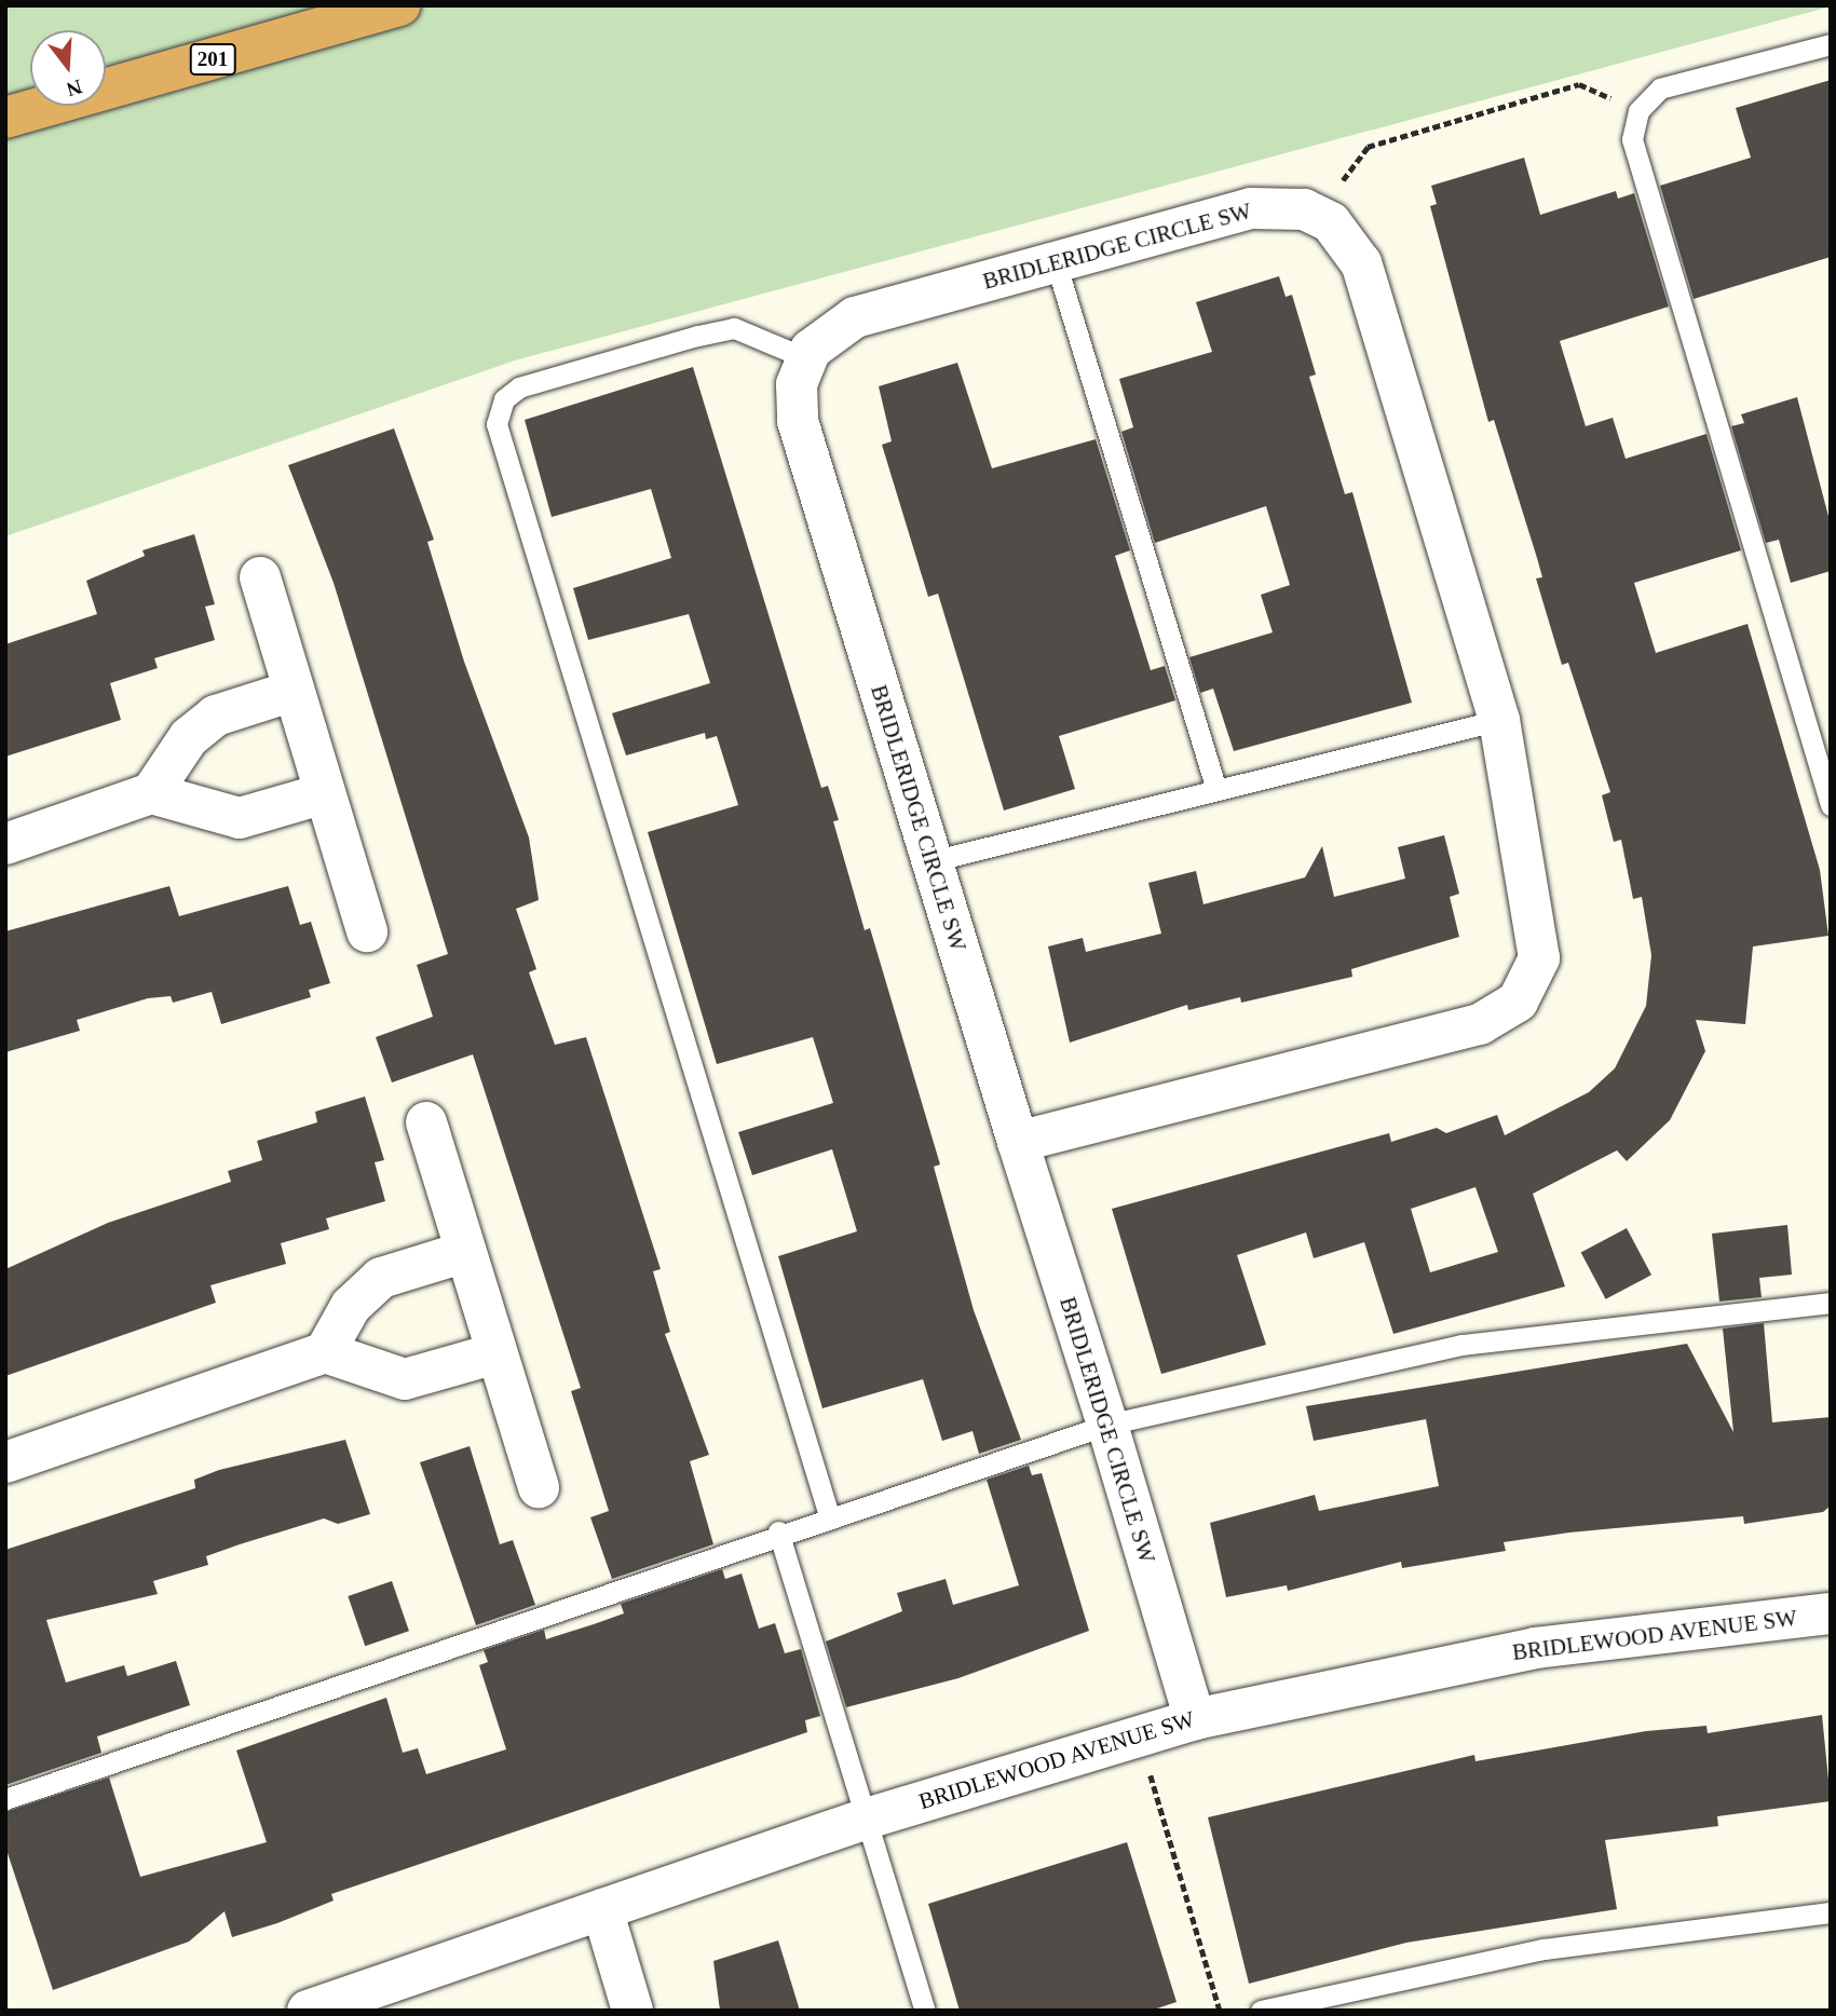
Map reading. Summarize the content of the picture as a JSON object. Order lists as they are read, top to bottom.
{
  "streets": {
    "highway": ["201"],
    "street": ["BRIDLERIDGE CIRCLE SW", "BRIDLEWOOD AVENUE SW"]
  },
  "crossings": [
    ["BRIDLERIDGE CIRCLE SW", "BRIDLEWOOD AVENUE SW"]
  ],
  "north": "bottom"
}
